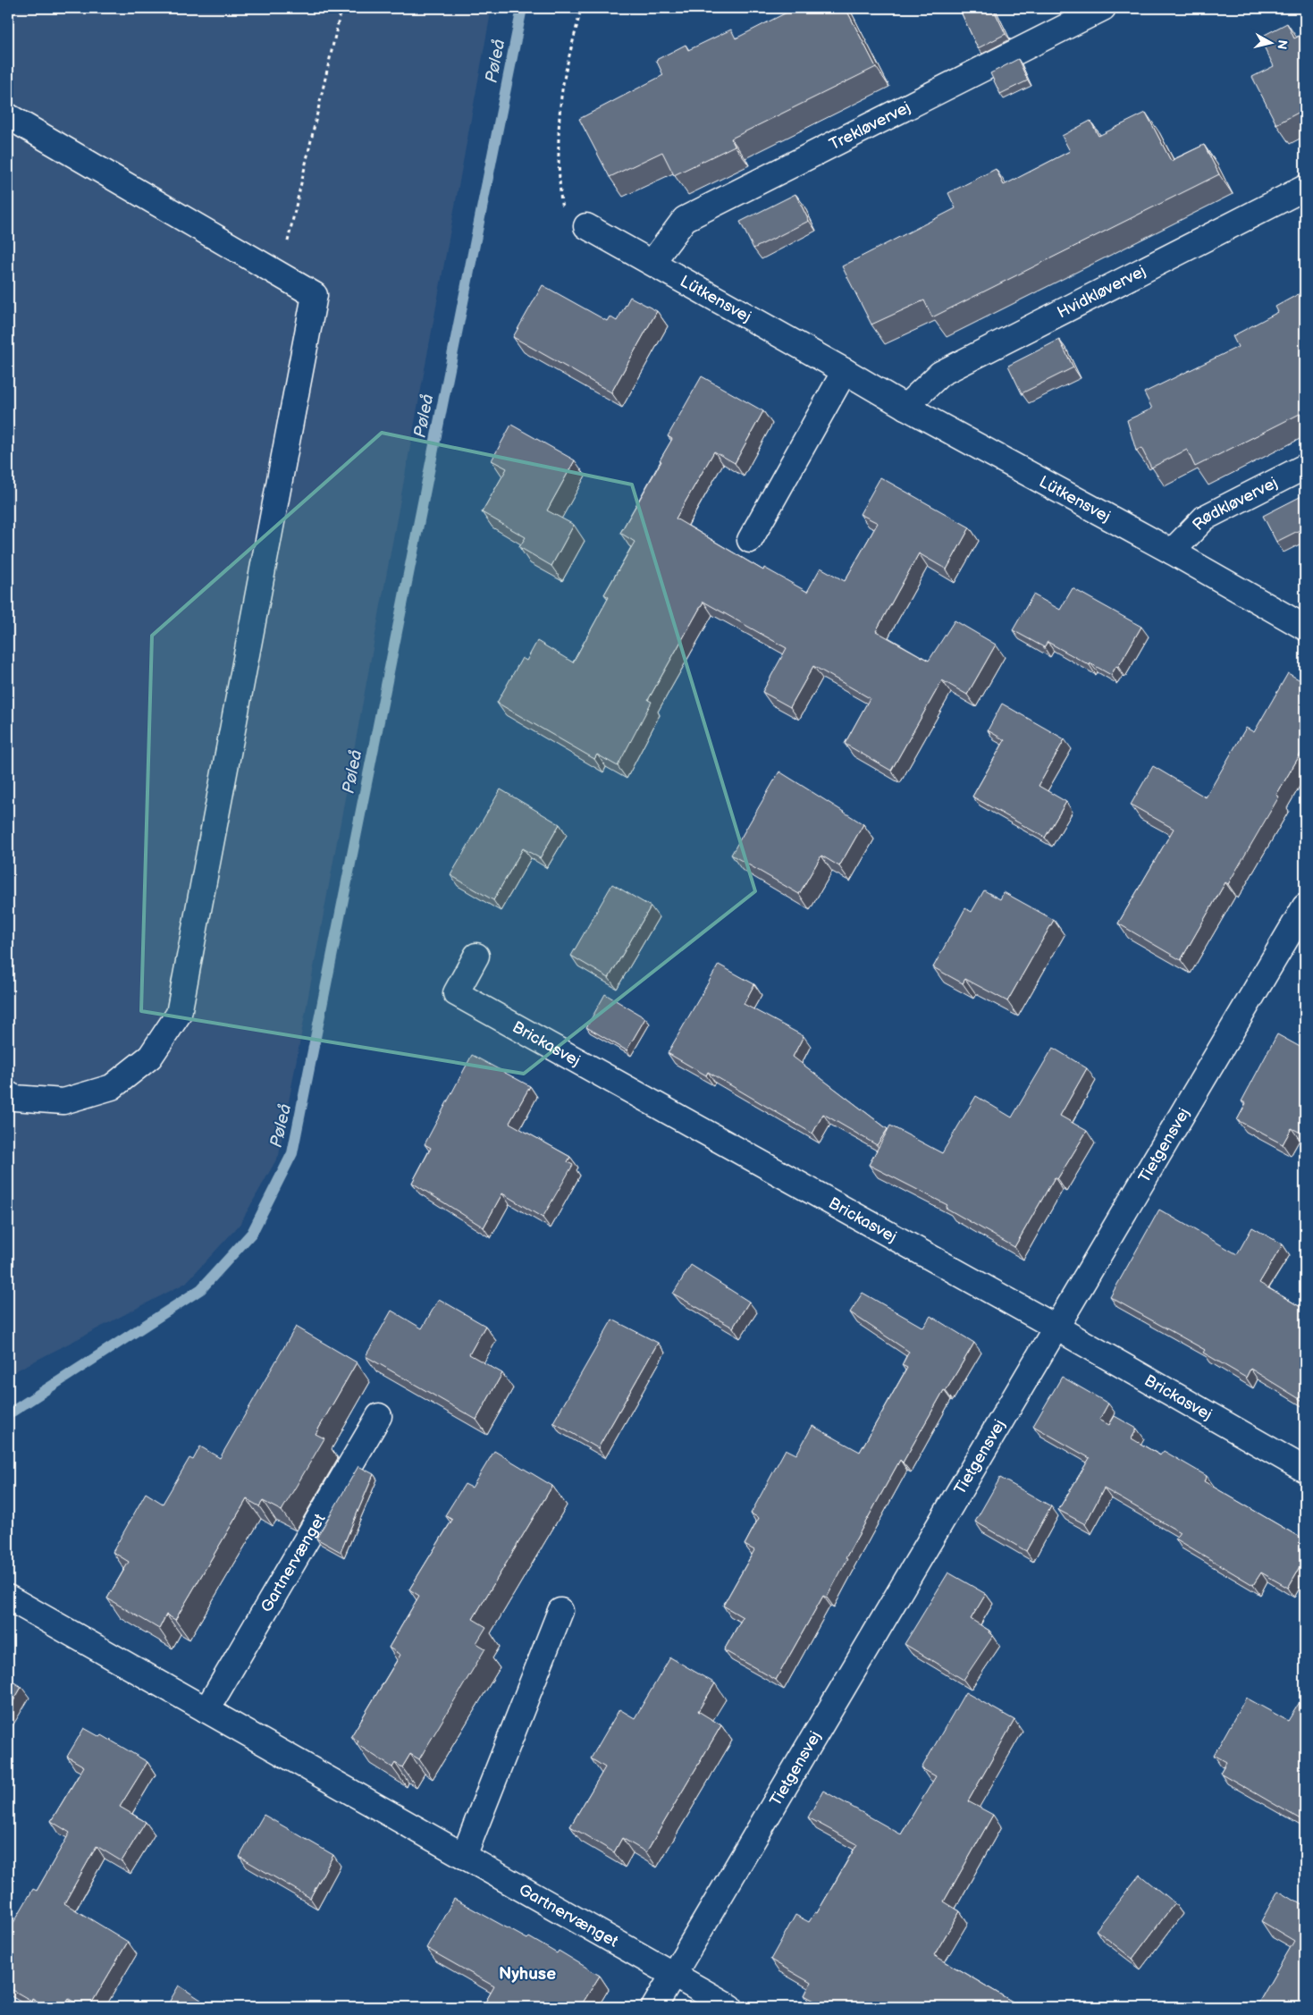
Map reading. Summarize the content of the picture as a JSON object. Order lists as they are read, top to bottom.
{
  "streets": {
    "street": [
      "Trekløvervej",
      "Hvidkløvervej",
      "Lütkensvej",
      "Rødkløvervej",
      "Brickasvej",
      "Tietgensvej",
      "Gartnervænget"
    ]
  },
  "crossings": [
    ["Trekløvervej", "Lütkensvej"],
    ["Hvidkløvervej", "Lütkensvej"],
    ["Lütkensvej", "Rødkløvervej"],
    ["Brickasvej", "Tietgensvej"],
    ["Tietgensvej", "Gartnervænget"]
  ],
  "districts": ["Nyhuse"],
  "water": ["Pøleå"],
  "north": "right"
}
